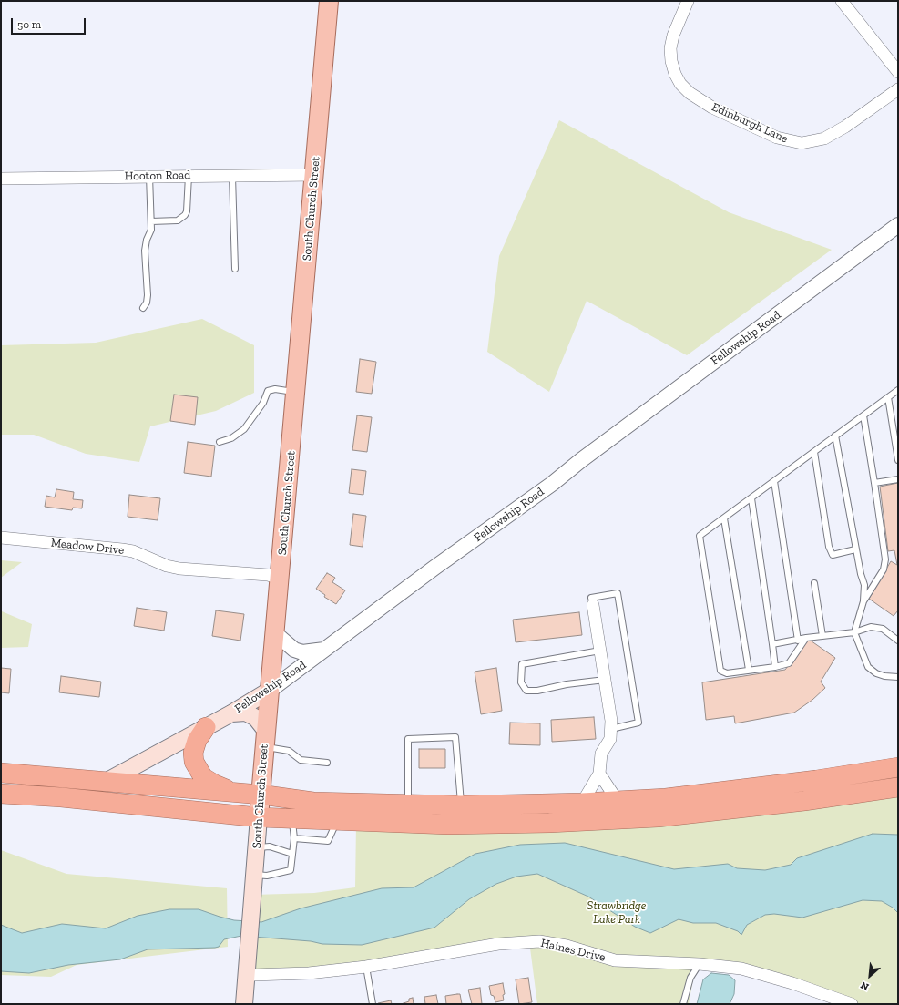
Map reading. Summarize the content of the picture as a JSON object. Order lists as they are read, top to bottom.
{
  "streets": {
    "main road": ["South Church Street", "Fellowship Road"],
    "street": [
      "Edinburgh Lane",
      "Hooton Road",
      "Meadow Drive",
      "Haines Drive"
    ]
  },
  "crossings": [
    ["Hooton Road", "South Church Street"],
    ["South Church Street", "Fellowship Road"],
    ["South Church Street", "Meadow Drive"],
    ["South Church Street", "Haines Drive"]
  ],
  "parks": ["Strawbridge Lake Park"],
  "scale_bar": "50 m",
  "north": "bottom left"
}
